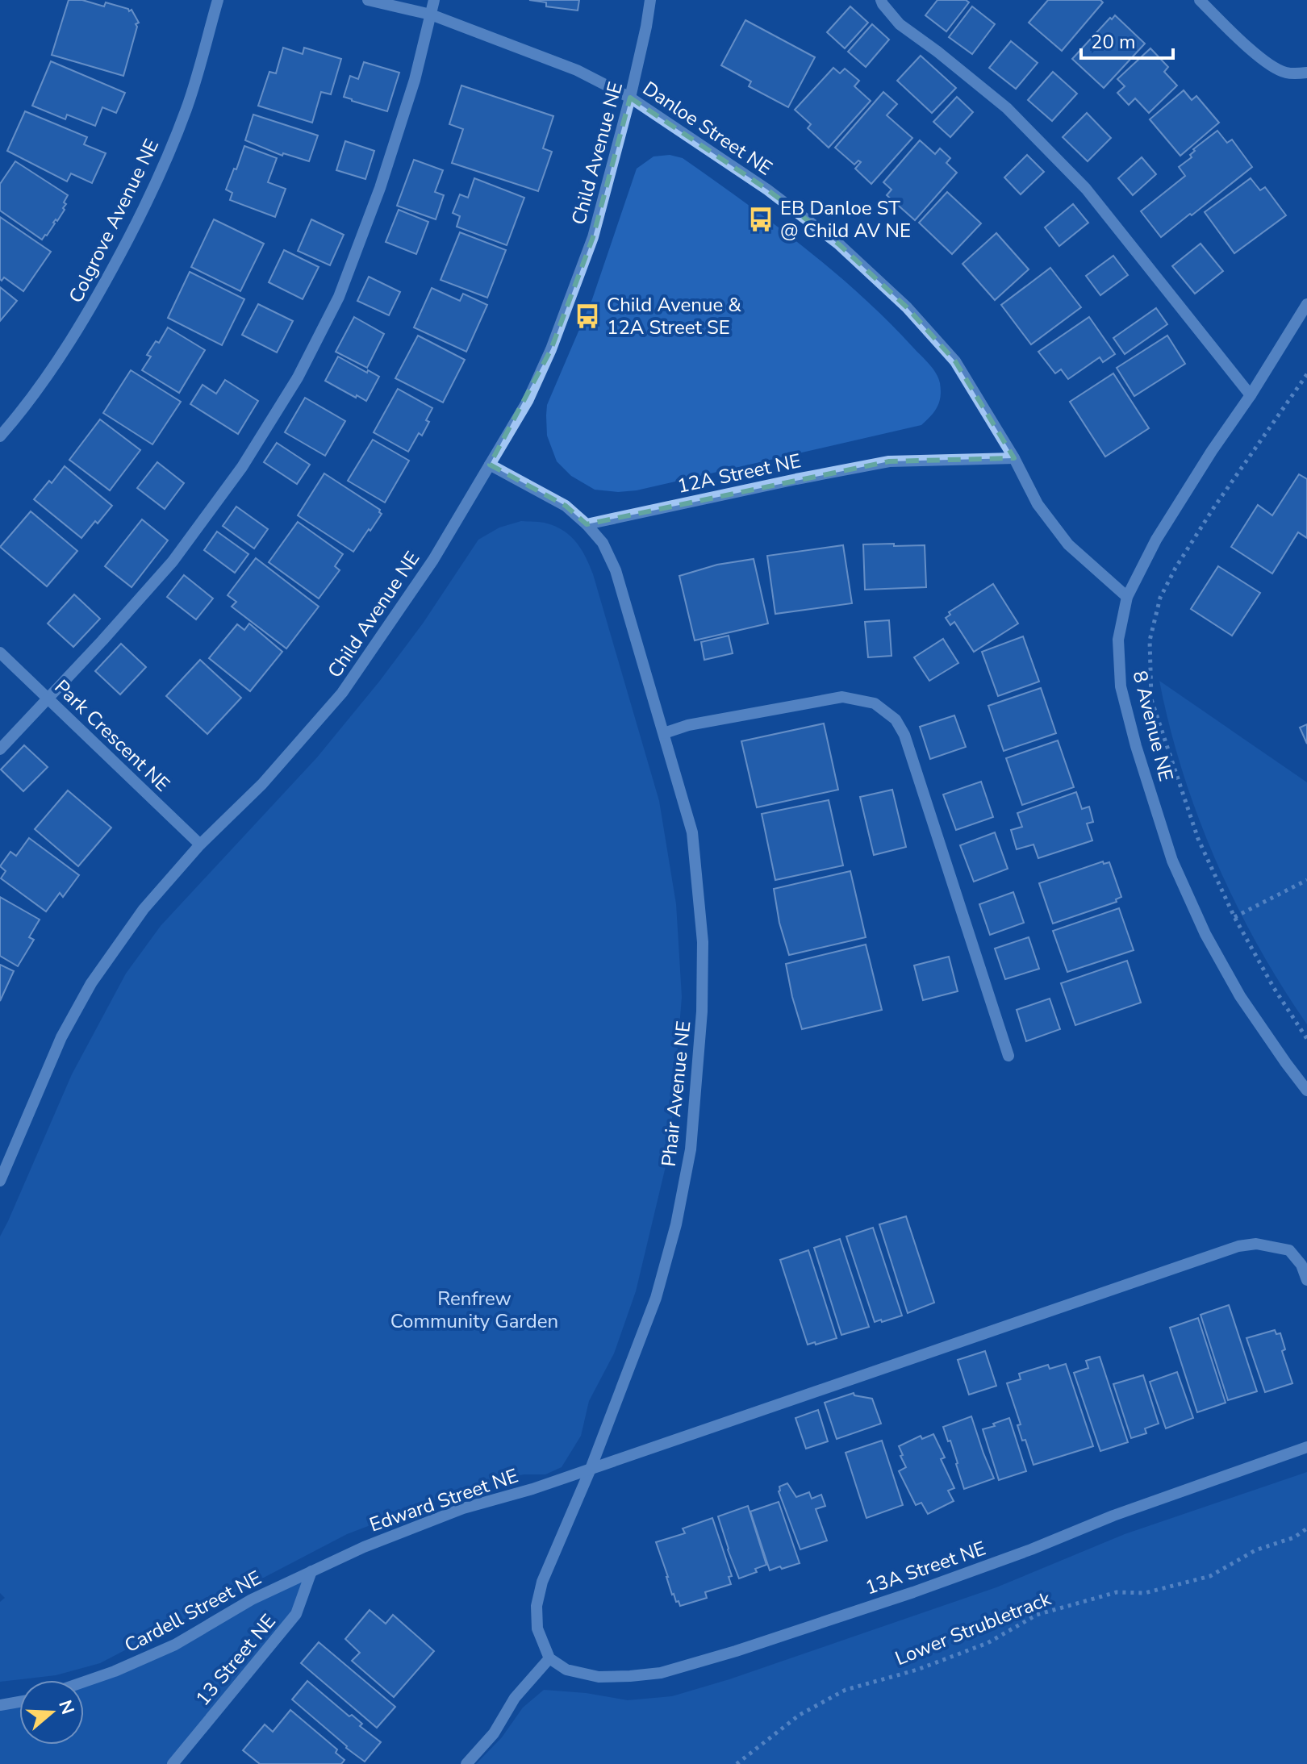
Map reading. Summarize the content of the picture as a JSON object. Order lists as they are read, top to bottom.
{
  "streets": {
    "street": [
      "Danloe Street NE",
      "Child Avenue NE",
      "Colgrove Avenue NE",
      "12A Street NE",
      "8 Avenue NE",
      "Park Crescent NE",
      "Phair Avenue NE",
      "Edward Street NE",
      "13A Street NE",
      "Cardell Street NE",
      "13 Street NE"
    ],
    "path": ["Lower Strubletrack"]
  },
  "crossings": [
    ["Danloe Street NE", "Child Avenue NE"],
    ["Danloe Street NE", "12A Street NE"],
    ["Danloe Street NE", "8 Avenue NE"],
    ["Child Avenue NE", "Park Crescent NE"],
    ["12A Street NE", "Phair Avenue NE"],
    ["Phair Avenue NE", "Edward Street NE"],
    ["Phair Avenue NE", "13A Street NE"],
    ["Edward Street NE", "Cardell Street NE"],
    ["Edward Street NE", "13 Street NE"],
    ["Cardell Street NE", "13 Street NE"]
  ],
  "parks": ["Renfrew Community Garden"],
  "places": {
    "bus stop": ["EB Danloe ST @ Child AV NE", "Child Avenue & 12A Street SE"]
  },
  "scale_bar": "20 m",
  "north": "right"
}
